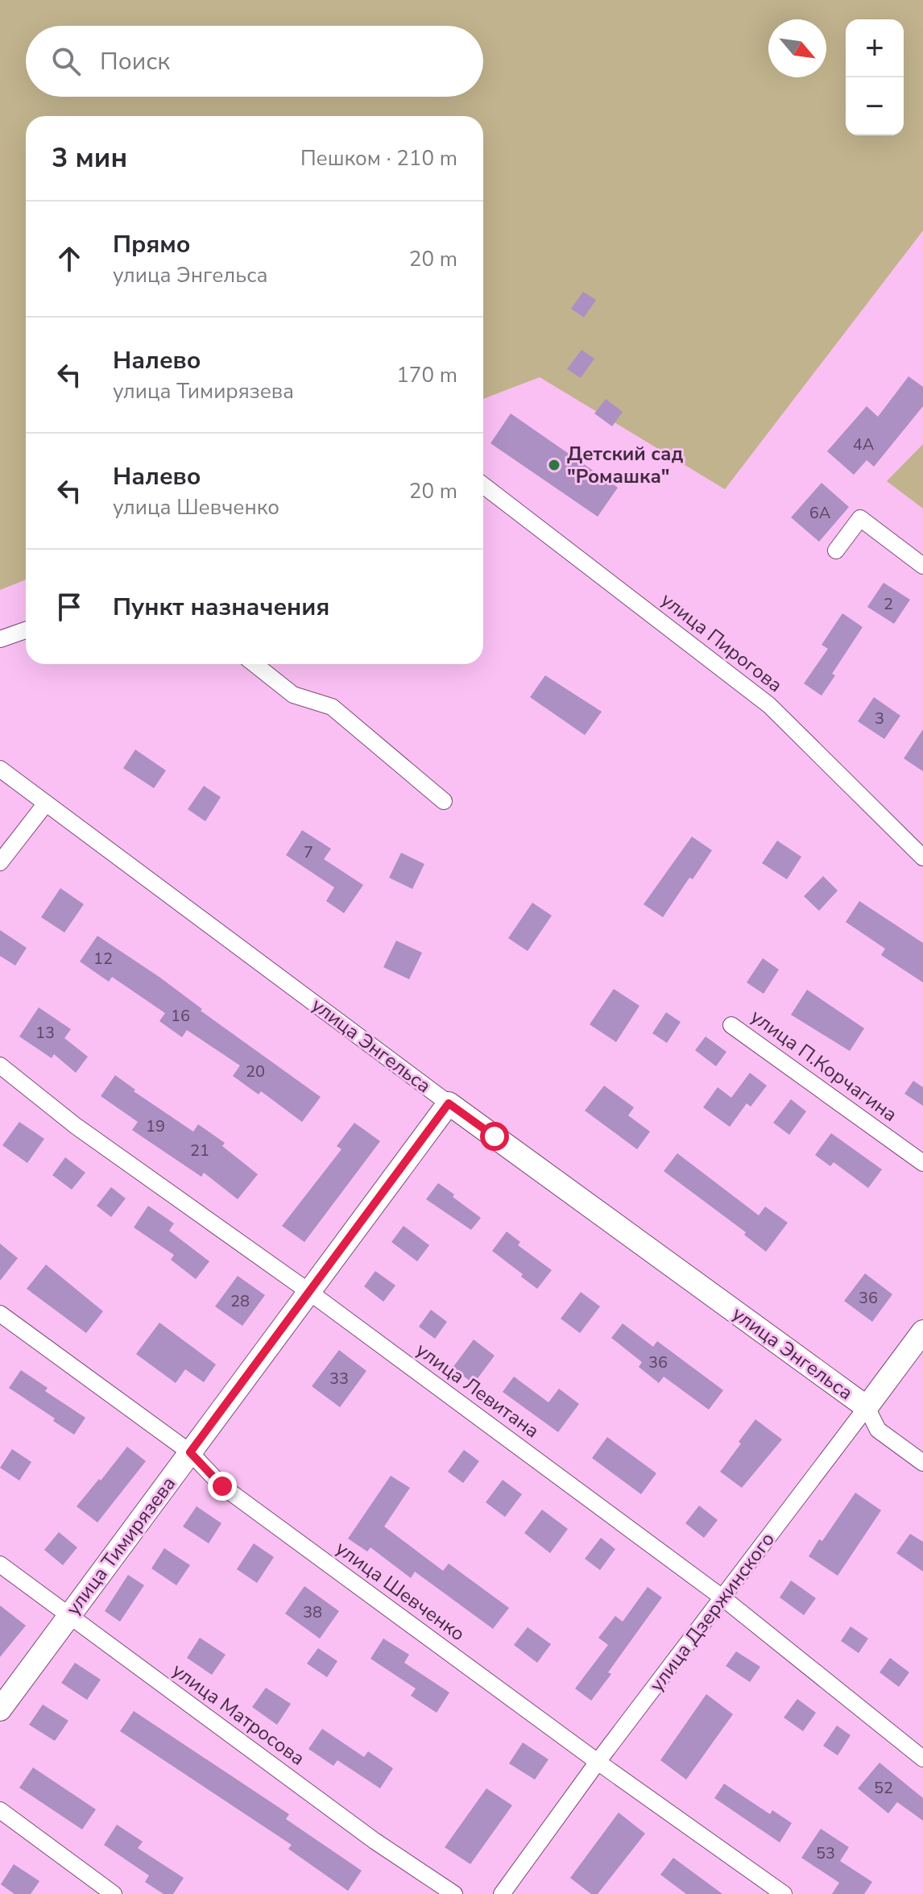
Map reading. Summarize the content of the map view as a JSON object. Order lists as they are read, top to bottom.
{
  "streets": {
    "street": [
      "улица Пирогова",
      "улица Энгельса",
      "улица П.Корчагина",
      "улица Левитана",
      "улица Тимирязева",
      "улица Шевченко",
      "улица Дзержинского",
      "улица Матросова"
    ]
  },
  "crossings": [
    ["улица Энгельса", "улица Тимирязева"],
    ["улица Энгельса", "улица Дзержинского"],
    ["улица Левитана", "улица Тимирязева"],
    ["улица Левитана", "улица Дзержинского"],
    ["улица Тимирязева", "улица Шевченко"],
    ["улица Тимирязева", "улица Матросова"],
    ["улица Шевченко", "улица Дзержинского"]
  ],
  "places": ["Детский сад \"Ромашка\""],
  "house_numbers": [
    "4А",
    "6А",
    "2",
    "3",
    "7",
    "12",
    "16",
    "13",
    "20",
    "19",
    "21",
    "36",
    "28",
    "36",
    "33",
    "38",
    "52",
    "53"
  ],
  "north": "bottom right",
  "page": {
    "map_buttons": ["+", "−"],
    "search": "Поиск",
    "heading": ["3 мин", "Пешком · 210 m"],
    "list": [
      ["Прямо", "улица Энгельса", "20 m"],
      ["Налево", "улица Тимирязева", "170 m"],
      ["Налево", "улица Шевченко", "20 m"],
      "Пункт назначения"
    ]
  }
}
